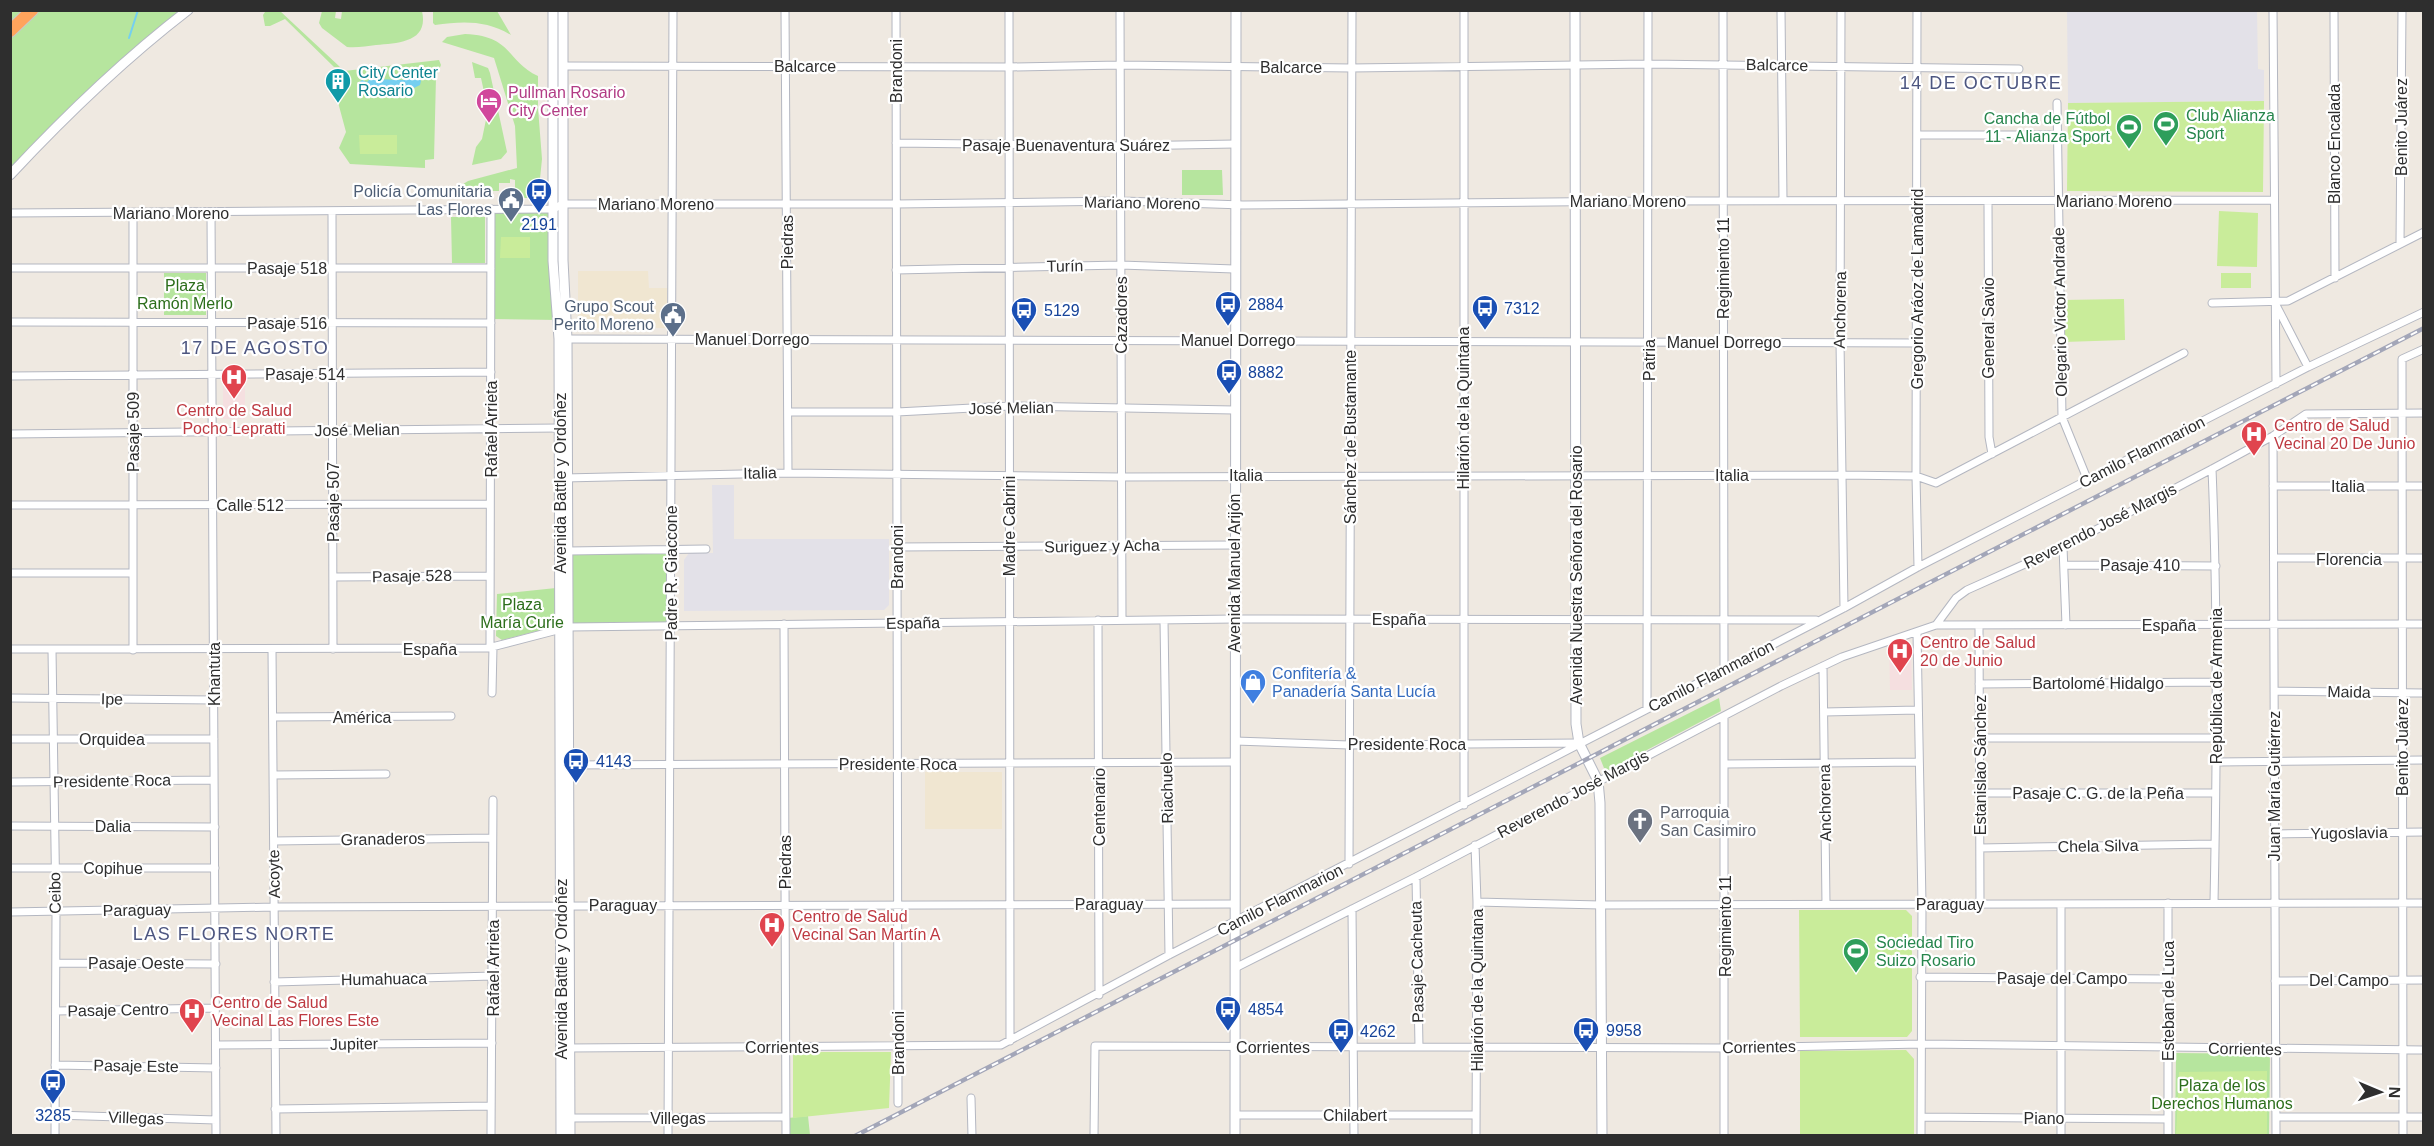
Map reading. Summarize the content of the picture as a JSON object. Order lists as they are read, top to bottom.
{
  "streets": {
    "street": [
      "Balcarce",
      "Brandoni",
      "Benito Juárez",
      "Blanco Encalada",
      "Pasaje Buenaventura Suárez",
      "Mariano Moreno",
      "Piedras",
      "Turín",
      "Pasaje 518",
      "Regimiento 11",
      "Gregorio Aráoz de Lamadrid",
      "Anchorena",
      "Olegario Victor Andrade",
      "Cazadores",
      "Pasaje 516",
      "General Savio",
      "Manuel Dorrego",
      "Patria",
      "Pasaje 514",
      "José Melian",
      "Hilarión de la Quintana",
      "Rafael Arrieta",
      "Pasaje 509",
      "Sánchez de Bustamante",
      "Camilo Flammarion",
      "Italia",
      "Avenida Battle y Ordoñez",
      "Pasaje 507",
      "Calle 512",
      "Madre Cabrini",
      "Reverendo José Margis",
      "Suriguez y Acha",
      "Florencia",
      "Pasaje 410",
      "Padre R. Giaccone",
      "Avenida Manuel Arijón",
      "Avenida Nuestra Señora del Rosario",
      "Pasaje 528",
      "España",
      "Khantuta",
      "Bartolomé Hidalgo",
      "República de Armenia",
      "Maida",
      "Ipe",
      "América",
      "Orquidea",
      "Presidente Roca",
      "Estanislao Sánchez",
      "Juan María Gutiérrez",
      "Riachuelo",
      "Pasaje C. G. de la Peña",
      "Centenario",
      "Dalia",
      "Yugoslavia",
      "Granaderos",
      "Chela Silva",
      "Copihue",
      "Acoyte",
      "Ceibo",
      "Paraguay",
      "Pasaje Cacheuta",
      "Pasaje Oeste",
      "Pasaje del Campo",
      "Humahuaca",
      "Del Campo",
      "Esteban de Luca",
      "Pasaje Centro",
      "Jupiter",
      "Corrientes",
      "Pasaje Este",
      "Chilabert",
      "Villegas",
      "Piano"
    ]
  },
  "crossings": [
    ["Balcarce", "Brandoni"],
    ["Balcarce", "Piedras"],
    ["Balcarce", "Regimiento 11"],
    ["Balcarce", "Gregorio Aráoz de Lamadrid"],
    ["Balcarce", "Anchorena"],
    ["Balcarce", "Cazadores"],
    ["Balcarce", "Patria"],
    ["Balcarce", "Hilarión de la Quintana"],
    ["Balcarce", "Sánchez de Bustamante"],
    ["Balcarce", "Avenida Battle y Ordoñez"],
    ["Balcarce", "Madre Cabrini"],
    ["Balcarce", "Padre R. Giaccone"],
    ["Balcarce", "Avenida Manuel Arijón"],
    ["Balcarce", "Avenida Nuestra Señora del Rosario"],
    ["Brandoni", "Pasaje Buenaventura Suárez"],
    ["Brandoni", "Mariano Moreno"],
    ["Brandoni", "Turín"],
    ["Brandoni", "Manuel Dorrego"],
    ["Brandoni", "José Melian"],
    ["Brandoni", "Italia"],
    ["Brandoni", "Suriguez y Acha"],
    ["Brandoni", "España"],
    ["Brandoni", "Presidente Roca"],
    ["Brandoni", "Paraguay"],
    ["Brandoni", "Corrientes"],
    ["Benito Juárez", "Italia"],
    ["Benito Juárez", "Florencia"],
    ["Benito Juárez", "España"],
    ["Benito Juárez", "Maida"],
    ["Benito Juárez", "Yugoslavia"],
    ["Benito Juárez", "Paraguay"],
    ["Benito Juárez", "Del Campo"],
    ["Benito Juárez", "Corrientes"],
    ["Pasaje Buenaventura Suárez", "Cazadores"],
    ["Pasaje Buenaventura Suárez", "Madre Cabrini"],
    ["Pasaje Buenaventura Suárez", "Avenida Manuel Arijón"],
    ["Mariano Moreno", "Piedras"],
    ["Mariano Moreno", "Regimiento 11"],
    ["Mariano Moreno", "Gregorio Aráoz de Lamadrid"],
    ["Mariano Moreno", "Anchorena"],
    ["Mariano Moreno", "Olegario Victor Andrade"],
    ["Mariano Moreno", "Cazadores"],
    ["Mariano Moreno", "General Savio"],
    ["Mariano Moreno", "Patria"],
    ["Mariano Moreno", "Hilarión de la Quintana"],
    ["Mariano Moreno", "Rafael Arrieta"],
    ["Mariano Moreno", "Pasaje 509"],
    ["Mariano Moreno", "Sánchez de Bustamante"],
    ["Mariano Moreno", "Avenida Battle y Ordoñez"],
    ["Mariano Moreno", "Pasaje 507"],
    ["Mariano Moreno", "Madre Cabrini"],
    ["Mariano Moreno", "Padre R. Giaccone"],
    ["Mariano Moreno", "Avenida Manuel Arijón"],
    ["Mariano Moreno", "Avenida Nuestra Señora del Rosario"],
    ["Mariano Moreno", "Khantuta"],
    ["Piedras", "Manuel Dorrego"],
    ["Piedras", "José Melian"],
    ["Piedras", "Italia"],
    ["Piedras", "España"],
    ["Piedras", "Presidente Roca"],
    ["Piedras", "Paraguay"],
    ["Piedras", "Corrientes"],
    ["Piedras", "Villegas"],
    ["Turín", "Cazadores"],
    ["Turín", "Madre Cabrini"],
    ["Turín", "Avenida Manuel Arijón"],
    ["Pasaje 518", "Rafael Arrieta"],
    ["Pasaje 518", "Pasaje 509"],
    ["Pasaje 518", "Pasaje 507"],
    ["Pasaje 518", "Khantuta"],
    ["Regimiento 11", "Manuel Dorrego"],
    ["Regimiento 11", "Camilo Flammarion"],
    ["Regimiento 11", "Italia"],
    ["Regimiento 11", "Reverendo José Margis"],
    ["Regimiento 11", "España"],
    ["Regimiento 11", "Paraguay"],
    ["Regimiento 11", "Corrientes"],
    ["Gregorio Aráoz de Lamadrid", "Manuel Dorrego"],
    ["Gregorio Aráoz de Lamadrid", "Camilo Flammarion"],
    ["Gregorio Aráoz de Lamadrid", "Italia"],
    ["Anchorena", "Manuel Dorrego"],
    ["Anchorena", "Camilo Flammarion"],
    ["Anchorena", "Italia"],
    ["Anchorena", "Reverendo José Margis"],
    ["Anchorena", "Paraguay"],
    ["Olegario Victor Andrade", "Camilo Flammarion"],
    ["Cazadores", "Manuel Dorrego"],
    ["Cazadores", "José Melian"],
    ["Cazadores", "Italia"],
    ["Cazadores", "Suriguez y Acha"],
    ["Cazadores", "España"],
    ["Pasaje 516", "Rafael Arrieta"],
    ["Pasaje 516", "Pasaje 509"],
    ["Pasaje 516", "Pasaje 507"],
    ["Pasaje 516", "Khantuta"],
    ["General Savio", "Italia"],
    ["Manuel Dorrego", "Patria"],
    ["Manuel Dorrego", "Hilarión de la Quintana"],
    ["Manuel Dorrego", "Sánchez de Bustamante"],
    ["Manuel Dorrego", "Avenida Battle y Ordoñez"],
    ["Manuel Dorrego", "Madre Cabrini"],
    ["Manuel Dorrego", "Padre R. Giaccone"],
    ["Manuel Dorrego", "Avenida Manuel Arijón"],
    ["Manuel Dorrego", "Avenida Nuestra Señora del Rosario"],
    ["Patria", "Camilo Flammarion"],
    ["Patria", "Italia"],
    ["Patria", "España"],
    ["Pasaje 514", "Rafael Arrieta"],
    ["Pasaje 514", "Pasaje 509"],
    ["Pasaje 514", "Pasaje 507"],
    ["Pasaje 514", "Khantuta"],
    ["José Melian", "Rafael Arrieta"],
    ["José Melian", "Pasaje 509"],
    ["José Melian", "Avenida Battle y Ordoñez"],
    ["José Melian", "Pasaje 507"],
    ["José Melian", "Madre Cabrini"],
    ["José Melian", "Avenida Manuel Arijón"],
    ["José Melian", "Khantuta"],
    ["Hilarión de la Quintana", "Camilo Flammarion"],
    ["Hilarión de la Quintana", "Italia"],
    ["Hilarión de la Quintana", "Reverendo José Margis"],
    ["Hilarión de la Quintana", "España"],
    ["Hilarión de la Quintana", "Presidente Roca"],
    ["Hilarión de la Quintana", "Paraguay"],
    ["Hilarión de la Quintana", "Corrientes"],
    ["Hilarión de la Quintana", "Chilabert"],
    ["Rafael Arrieta", "Calle 512"],
    ["Rafael Arrieta", "Pasaje 528"],
    ["Rafael Arrieta", "España"],
    ["Rafael Arrieta", "Granaderos"],
    ["Rafael Arrieta", "Paraguay"],
    ["Rafael Arrieta", "Humahuaca"],
    ["Rafael Arrieta", "Jupiter"],
    ["Pasaje 509", "Calle 512"],
    ["Pasaje 509", "España"],
    ["Sánchez de Bustamante", "Camilo Flammarion"],
    ["Sánchez de Bustamante", "Italia"],
    ["Sánchez de Bustamante", "España"],
    ["Sánchez de Bustamante", "Presidente Roca"],
    ["Camilo Flammarion", "Madre Cabrini"],
    ["Camilo Flammarion", "Avenida Manuel Arijón"],
    ["Camilo Flammarion", "Avenida Nuestra Señora del Rosario"],
    ["Camilo Flammarion", "España"],
    ["Camilo Flammarion", "Presidente Roca"],
    ["Camilo Flammarion", "Riachuelo"],
    ["Camilo Flammarion", "Centenario"],
    ["Camilo Flammarion", "Corrientes"],
    ["Italia", "Avenida Battle y Ordoñez"],
    ["Italia", "Madre Cabrini"],
    ["Italia", "Padre R. Giaccone"],
    ["Italia", "Avenida Manuel Arijón"],
    ["Italia", "Avenida Nuestra Señora del Rosario"],
    ["Italia", "Juan María Gutiérrez"],
    ["Avenida Battle y Ordoñez", "España"],
    ["Avenida Battle y Ordoñez", "Presidente Roca"],
    ["Avenida Battle y Ordoñez", "Paraguay"],
    ["Avenida Battle y Ordoñez", "Corrientes"],
    ["Avenida Battle y Ordoñez", "Villegas"],
    ["Pasaje 507", "Calle 512"],
    ["Pasaje 507", "Pasaje 528"],
    ["Pasaje 507", "España"],
    ["Calle 512", "Khantuta"],
    ["Madre Cabrini", "Suriguez y Acha"],
    ["Madre Cabrini", "España"],
    ["Madre Cabrini", "Presidente Roca"],
    ["Madre Cabrini", "Paraguay"],
    ["Reverendo José Margis", "Avenida Manuel Arijón"],
    ["Reverendo José Margis", "Avenida Nuestra Señora del Rosario"],
    ["Reverendo José Margis", "España"],
    ["Reverendo José Margis", "República de Armenia"],
    ["Reverendo José Margis", "Juan María Gutiérrez"],
    ["Reverendo José Margis", "Pasaje Cacheuta"],
    ["Suriguez y Acha", "Avenida Manuel Arijón"],
    ["Florencia", "Juan María Gutiérrez"],
    ["Pasaje 410", "República de Armenia"],
    ["Padre R. Giaccone", "España"],
    ["Padre R. Giaccone", "Presidente Roca"],
    ["Padre R. Giaccone", "Paraguay"],
    ["Padre R. Giaccone", "Corrientes"],
    ["Padre R. Giaccone", "Villegas"],
    ["Avenida Manuel Arijón", "España"],
    ["Avenida Manuel Arijón", "Presidente Roca"],
    ["Avenida Manuel Arijón", "Paraguay"],
    ["Avenida Manuel Arijón", "Corrientes"],
    ["Avenida Manuel Arijón", "Chilabert"],
    ["Avenida Nuestra Señora del Rosario", "España"],
    ["Avenida Nuestra Señora del Rosario", "Presidente Roca"],
    ["Avenida Nuestra Señora del Rosario", "Paraguay"],
    ["Avenida Nuestra Señora del Rosario", "Corrientes"],
    ["España", "Khantuta"],
    ["España", "República de Armenia"],
    ["España", "Estanislao Sánchez"],
    ["España", "Juan María Gutiérrez"],
    ["España", "Riachuelo"],
    ["España", "Centenario"],
    ["España", "Acoyte"],
    ["España", "Ceibo"],
    ["Khantuta", "Ipe"],
    ["Khantuta", "Orquidea"],
    ["Khantuta", "Presidente Roca"],
    ["Khantuta", "Dalia"],
    ["Khantuta", "Copihue"],
    ["Khantuta", "Paraguay"],
    ["Khantuta", "Pasaje Oeste"],
    ["Khantuta", "Pasaje Centro"],
    ["Khantuta", "Jupiter"],
    ["Khantuta", "Pasaje Este"],
    ["Khantuta", "Villegas"],
    ["Bartolomé Hidalgo", "República de Armenia"],
    ["Bartolomé Hidalgo", "Estanislao Sánchez"],
    ["República de Armenia", "Pasaje C. G. de la Peña"],
    ["República de Armenia", "Chela Silva"],
    ["República de Armenia", "Paraguay"],
    ["Maida", "Juan María Gutiérrez"],
    ["Ipe", "Ceibo"],
    ["América", "Acoyte"],
    ["Orquidea", "Ceibo"],
    ["Presidente Roca", "Riachuelo"],
    ["Presidente Roca", "Centenario"],
    ["Presidente Roca", "Ceibo"],
    ["Estanislao Sánchez", "Pasaje C. G. de la Peña"],
    ["Estanislao Sánchez", "Chela Silva"],
    ["Estanislao Sánchez", "Paraguay"],
    ["Juan María Gutiérrez", "Yugoslavia"],
    ["Juan María Gutiérrez", "Paraguay"],
    ["Juan María Gutiérrez", "Del Campo"],
    ["Juan María Gutiérrez", "Corrientes"],
    ["Riachuelo", "Paraguay"],
    ["Centenario", "Paraguay"],
    ["Dalia", "Ceibo"],
    ["Granaderos", "Acoyte"],
    ["Copihue", "Ceibo"],
    ["Acoyte", "Paraguay"],
    ["Acoyte", "Humahuaca"],
    ["Acoyte", "Jupiter"],
    ["Ceibo", "Paraguay"],
    ["Ceibo", "Pasaje Oeste"],
    ["Ceibo", "Pasaje Centro"],
    ["Ceibo", "Pasaje Este"],
    ["Ceibo", "Villegas"],
    ["Paraguay", "Esteban de Luca"],
    ["Pasaje Cacheuta", "Corrientes"],
    ["Pasaje del Campo", "Esteban de Luca"],
    ["Esteban de Luca", "Corrientes"],
    ["Esteban de Luca", "Piano"]
  ],
  "districts": ["14 DE OCTUBRE", "17 DE AGOSTO", "LAS FLORES NORTE"],
  "parks": ["Plaza Ramón Merlo", "Plaza María Curie", "Plaza de los Derechos Humanos"],
  "places": {
    "building": ["City Center Rosario"],
    "hotel": ["Pullman Rosario City Center"],
    "sports": ["Club Alianza Sport", "Cancha de Fútbol 11 - Alianza Sport", "Sociedad Tiro Suizo Rosario"],
    "bus stop": [
      "2191",
      "2884",
      "7312",
      "5129",
      "8882",
      "4143",
      "4854",
      "9958",
      "4262",
      "3285"
    ],
    "public building": ["Policía Comunitaria Las Flores", "Grupo Scout Perito Moreno"],
    "hospital": [
      "Centro de Salud Pocho Lepratti",
      "Centro de Salud Vecinal 20 De Junio",
      "Centro de Salud 20 de Junio",
      "Centro de Salud Vecinal San Martín A",
      "Centro de Salud Vecinal Las Flores Este"
    ],
    "shop": ["Confitería & Panadería Santa Lucía"],
    "church": ["Parroquia San Casimiro"]
  },
  "north": "right"
}
